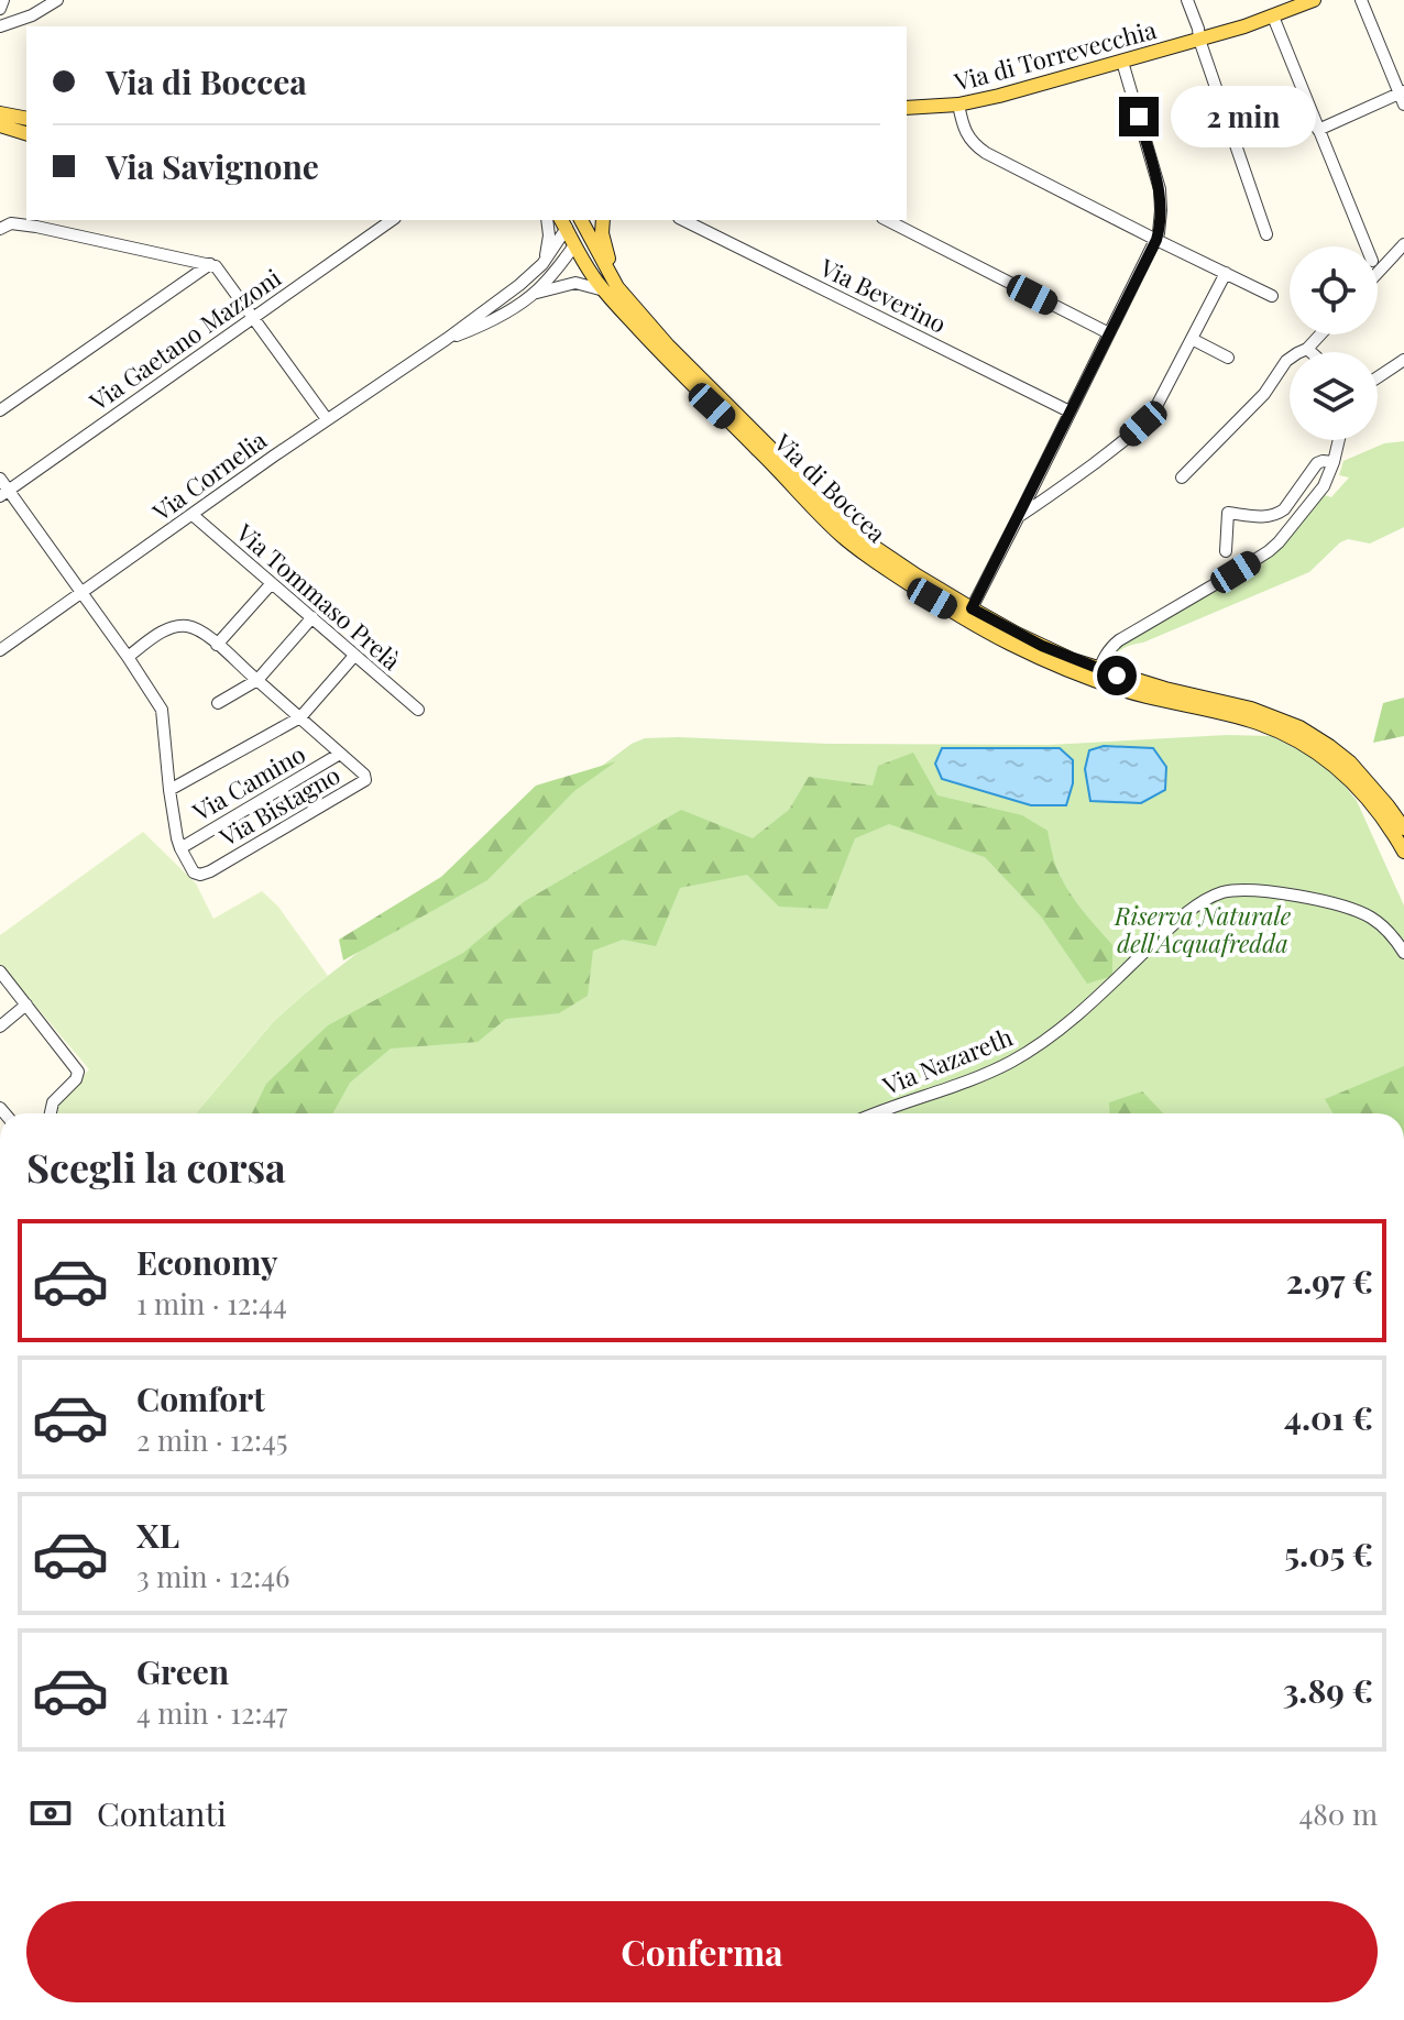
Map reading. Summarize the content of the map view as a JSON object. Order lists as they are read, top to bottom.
{
  "streets": {
    "main road": ["Via di Torrevecchia", "Via di Boccea"],
    "street": [
      "Via Beverino",
      "Via Gaetano Mazzoni",
      "Via Cornelia",
      "Via Tommaso Prelà",
      "Via Camino",
      "Via Bistagno",
      "Via Nazareth"
    ]
  },
  "crossings": [
    ["Via Cornelia", "Via di Boccea"],
    ["Via Cornelia", "Via Tommaso Prelà"],
    ["Via Camino", "Via Bistagno"]
  ],
  "parks": ["Riserva Naturale dell'Acquafredda"],
  "page": {
    "banner": ["Via di Boccea", "Via Savignone"],
    "bubble": "2 min",
    "heading": "Scegli la corsa",
    "list": [
      {
        "name": "Economy",
        "note": "1 min · 12:44",
        "value": "2.97 €"
      },
      {
        "name": "Comfort",
        "note": "2 min · 12:45",
        "value": "4.01 €"
      },
      {
        "name": "XL",
        "note": "3 min · 12:46",
        "value": "5.05 €"
      },
      {
        "name": "Green",
        "note": "4 min · 12:47",
        "value": "3.89 €"
      }
    ],
    "pay": ["Contanti", "480 m"],
    "buttons": "Conferma"
  }
}
